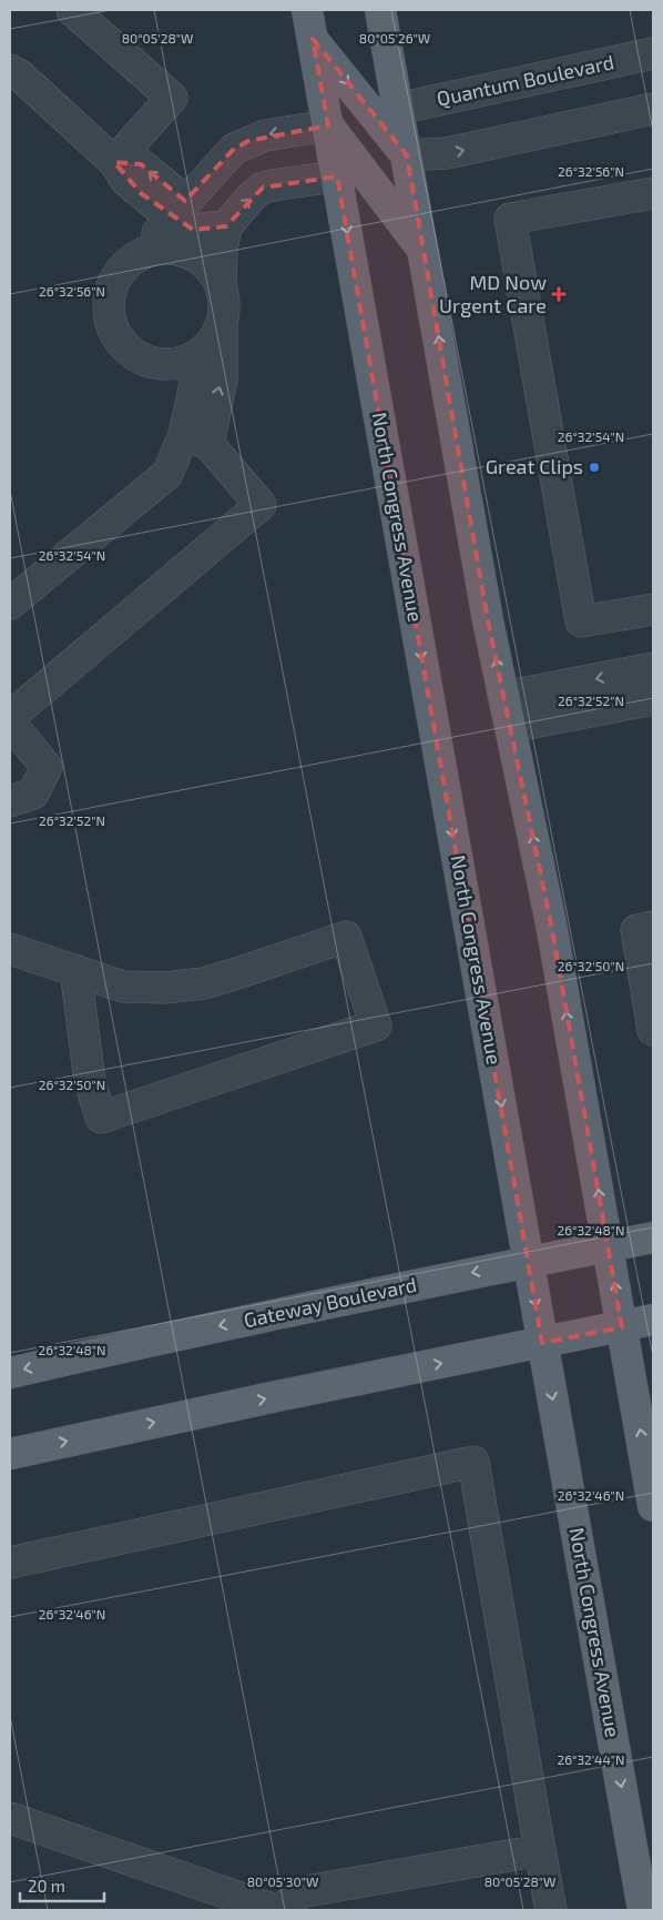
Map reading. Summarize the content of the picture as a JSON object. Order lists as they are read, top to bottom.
{
  "streets": {
    "main road": ["North Congress Avenue", "Gateway Boulevard"],
    "street": ["Quantum Boulevard"]
  },
  "crossings": [
    ["North Congress Avenue", "Gateway Boulevard"]
  ],
  "places": {
    "health": ["MD Now Urgent Care"],
    "other": ["Great Clips"]
  },
  "scale_bar": "20 m",
  "coordinates": [
    "80°05'28\"W",
    "80°05'26\"W",
    "26°32'56\"N",
    "26°32'54\"N",
    "26°32'52\"N",
    "26°32'50\"N",
    "26°32'48\"N",
    "26°32'46\"N",
    "26°32'44\"N",
    "80°05'30\"W"
  ]
}
